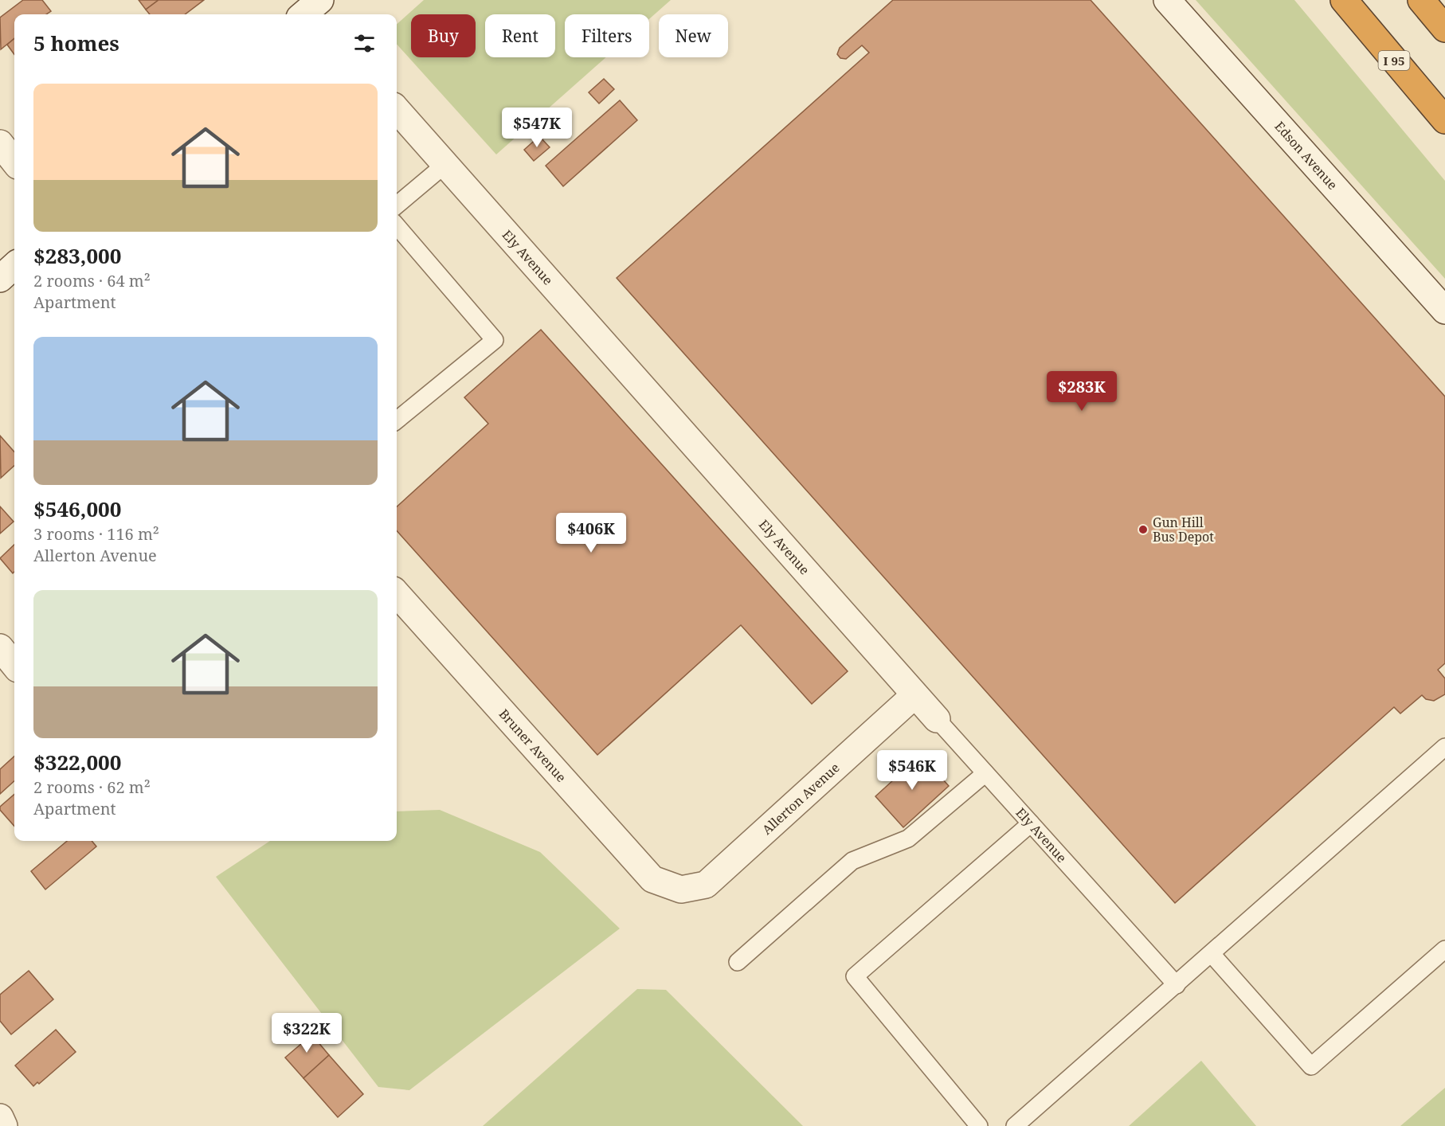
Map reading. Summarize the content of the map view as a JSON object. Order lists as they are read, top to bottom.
{
  "streets": {
    "highway": ["I 95"],
    "street": [
      "Edson Avenue",
      "Ely Avenue",
      "Bruner Avenue",
      "Allerton Avenue"
    ]
  },
  "crossings": [
    ["Ely Avenue", "Allerton Avenue"],
    ["Bruner Avenue", "Allerton Avenue"]
  ],
  "places": ["Gun Hill Bus Depot"],
  "page": {
    "chip": [
      "Buy",
      "Rent",
      "Filters",
      "New"
    ],
    "heading": "5 homes",
    "list": [
      {
        "name": "$283,000",
        "note": "2 rooms · 64 m² · Apartment"
      },
      {
        "name": "$546,000",
        "note": "3 rooms · 116 m² · Allerton Avenue"
      },
      {
        "name": "$322,000",
        "note": "2 rooms · 62 m² · Apartment"
      }
    ],
    "price": [
      "$547K",
      "$283K",
      "$406K",
      "$546K",
      "$322K"
    ]
  }
}
